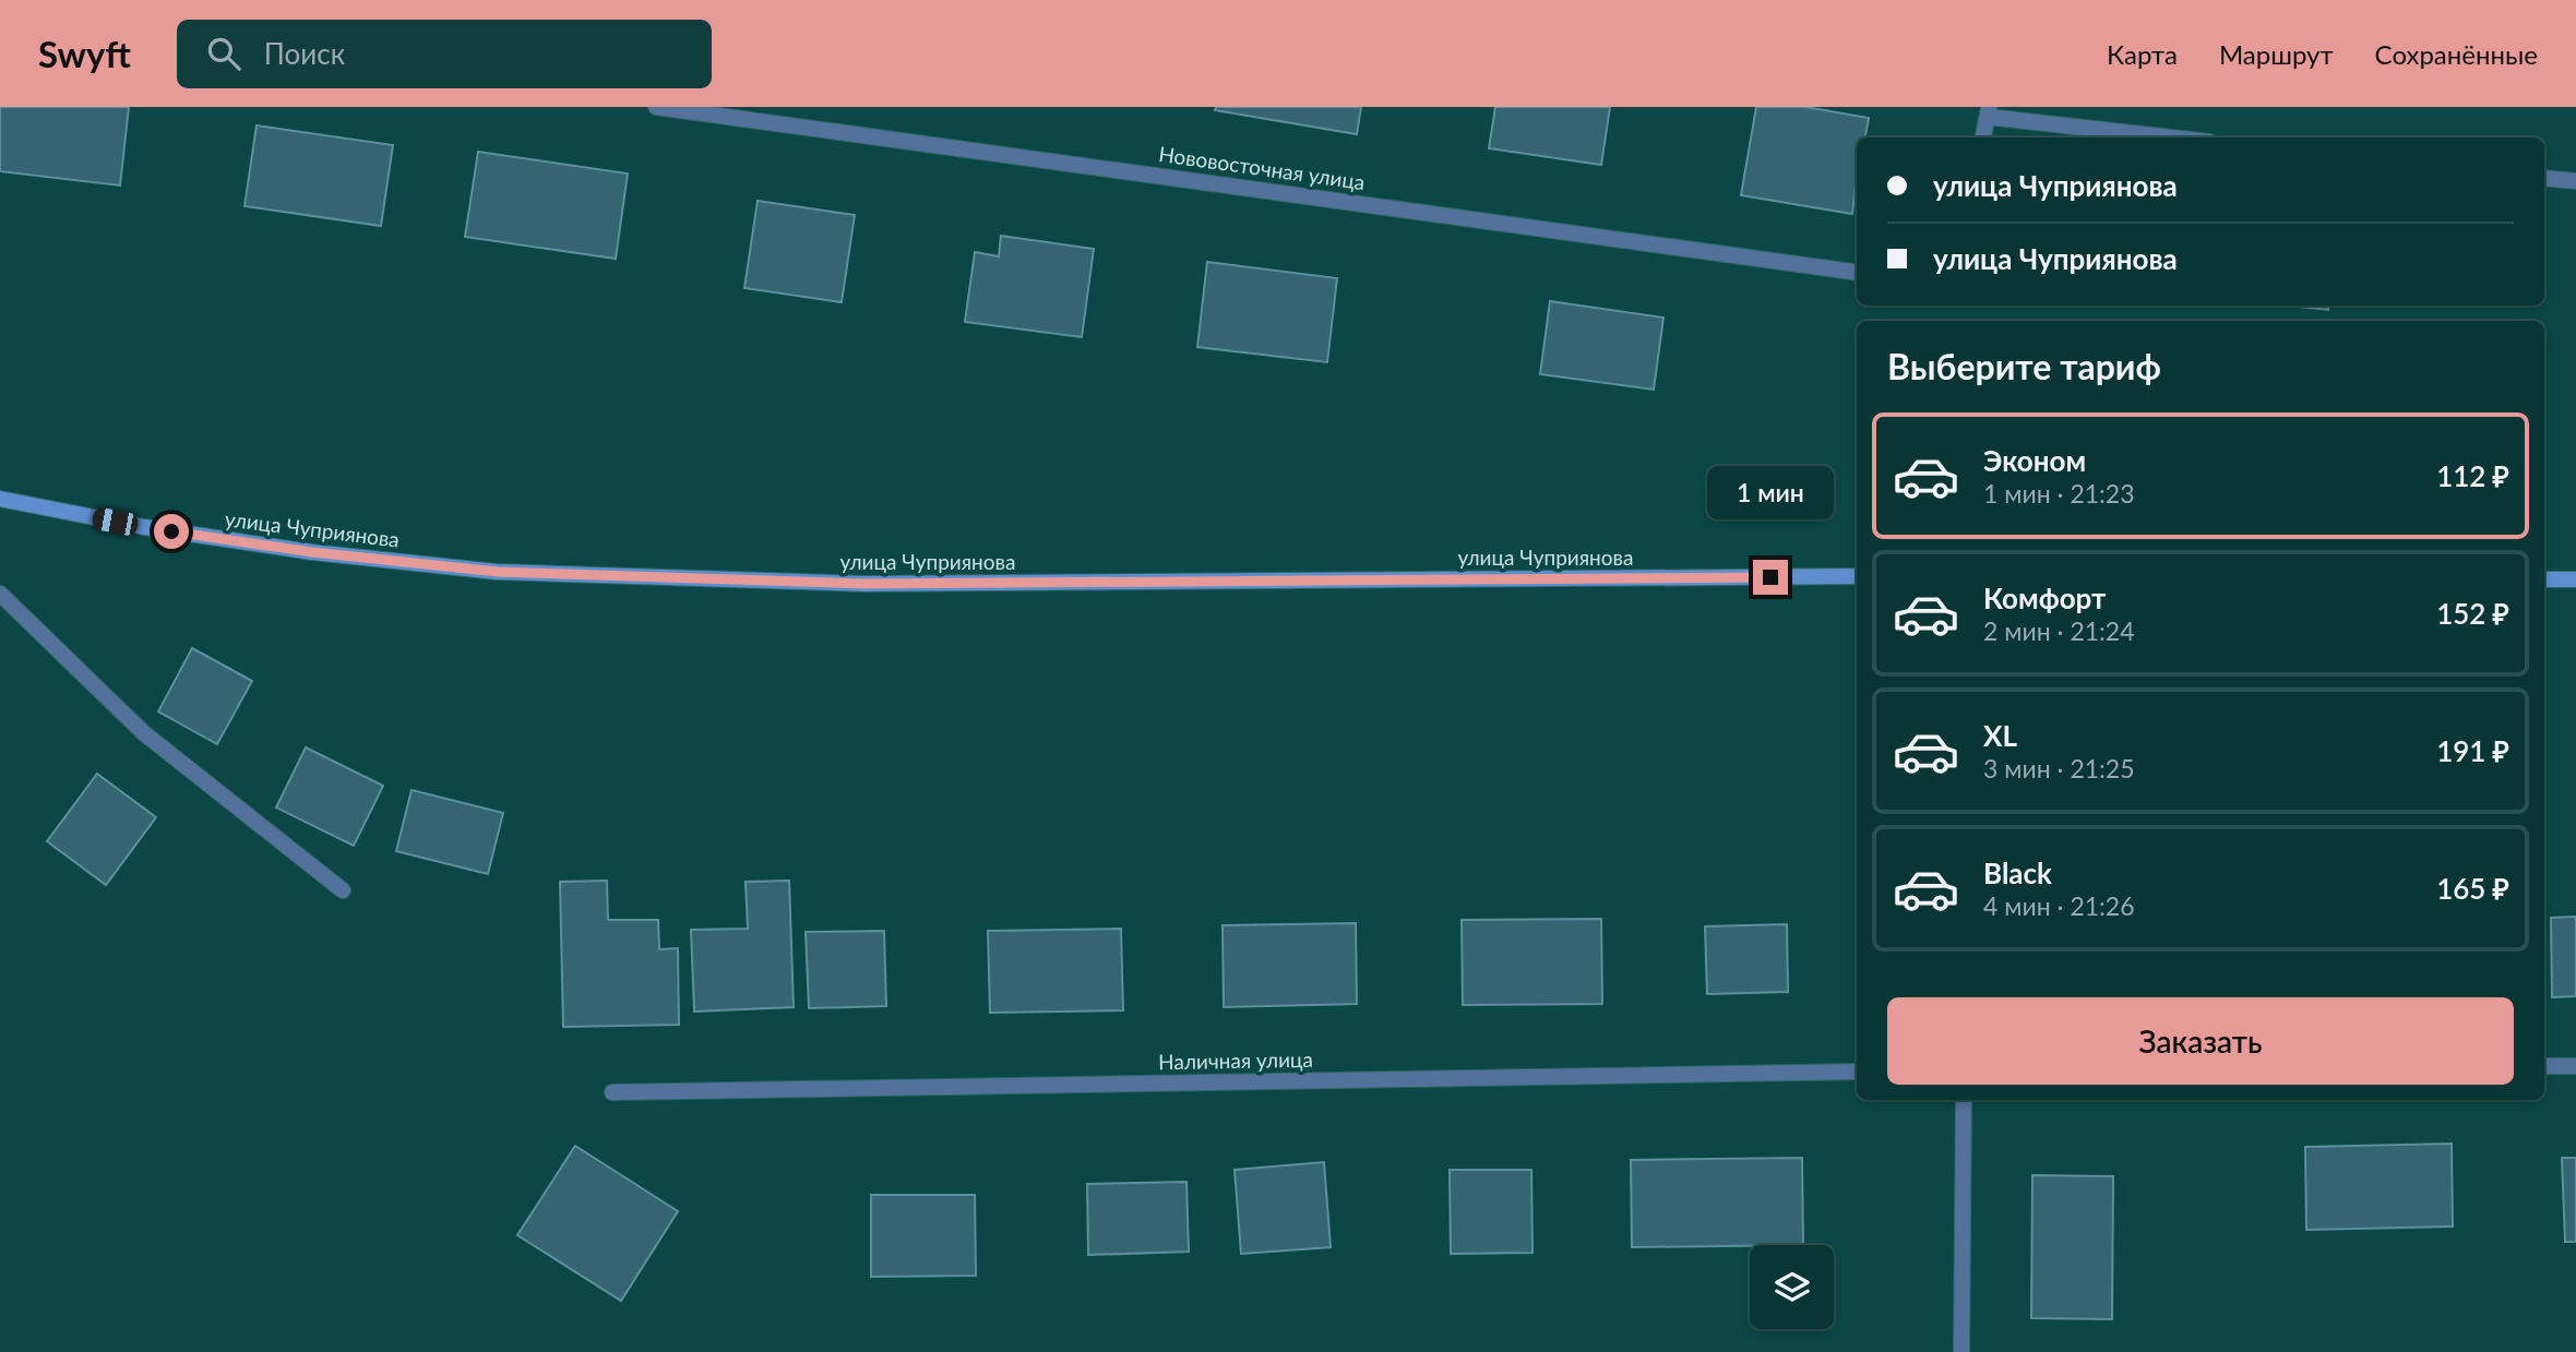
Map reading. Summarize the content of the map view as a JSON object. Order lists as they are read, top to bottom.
{
  "streets": {
    "street": ["Нововосточная улица", "улица Чуприянова", "Наличная улица"]
  },
  "page": {
    "header": "Swyft",
    "search": "Поиск",
    "nav": ["Карта", "Маршрут", "Сохранённые"],
    "banner": ["улица Чуприянова", "улица Чуприянова"],
    "heading": "Выберите тариф",
    "list": [
      {
        "name": "Эконом",
        "note": "1 мин · 21:23",
        "value": "112 ₽"
      },
      {
        "name": "Комфорт",
        "note": "2 мин · 21:24",
        "value": "152 ₽"
      },
      {
        "name": "XL",
        "note": "3 мин · 21:25",
        "value": "191 ₽"
      },
      {
        "name": "Black",
        "note": "4 мин · 21:26",
        "value": "165 ₽"
      }
    ],
    "bubble": "1 мин",
    "buttons": "Заказать"
  }
}
